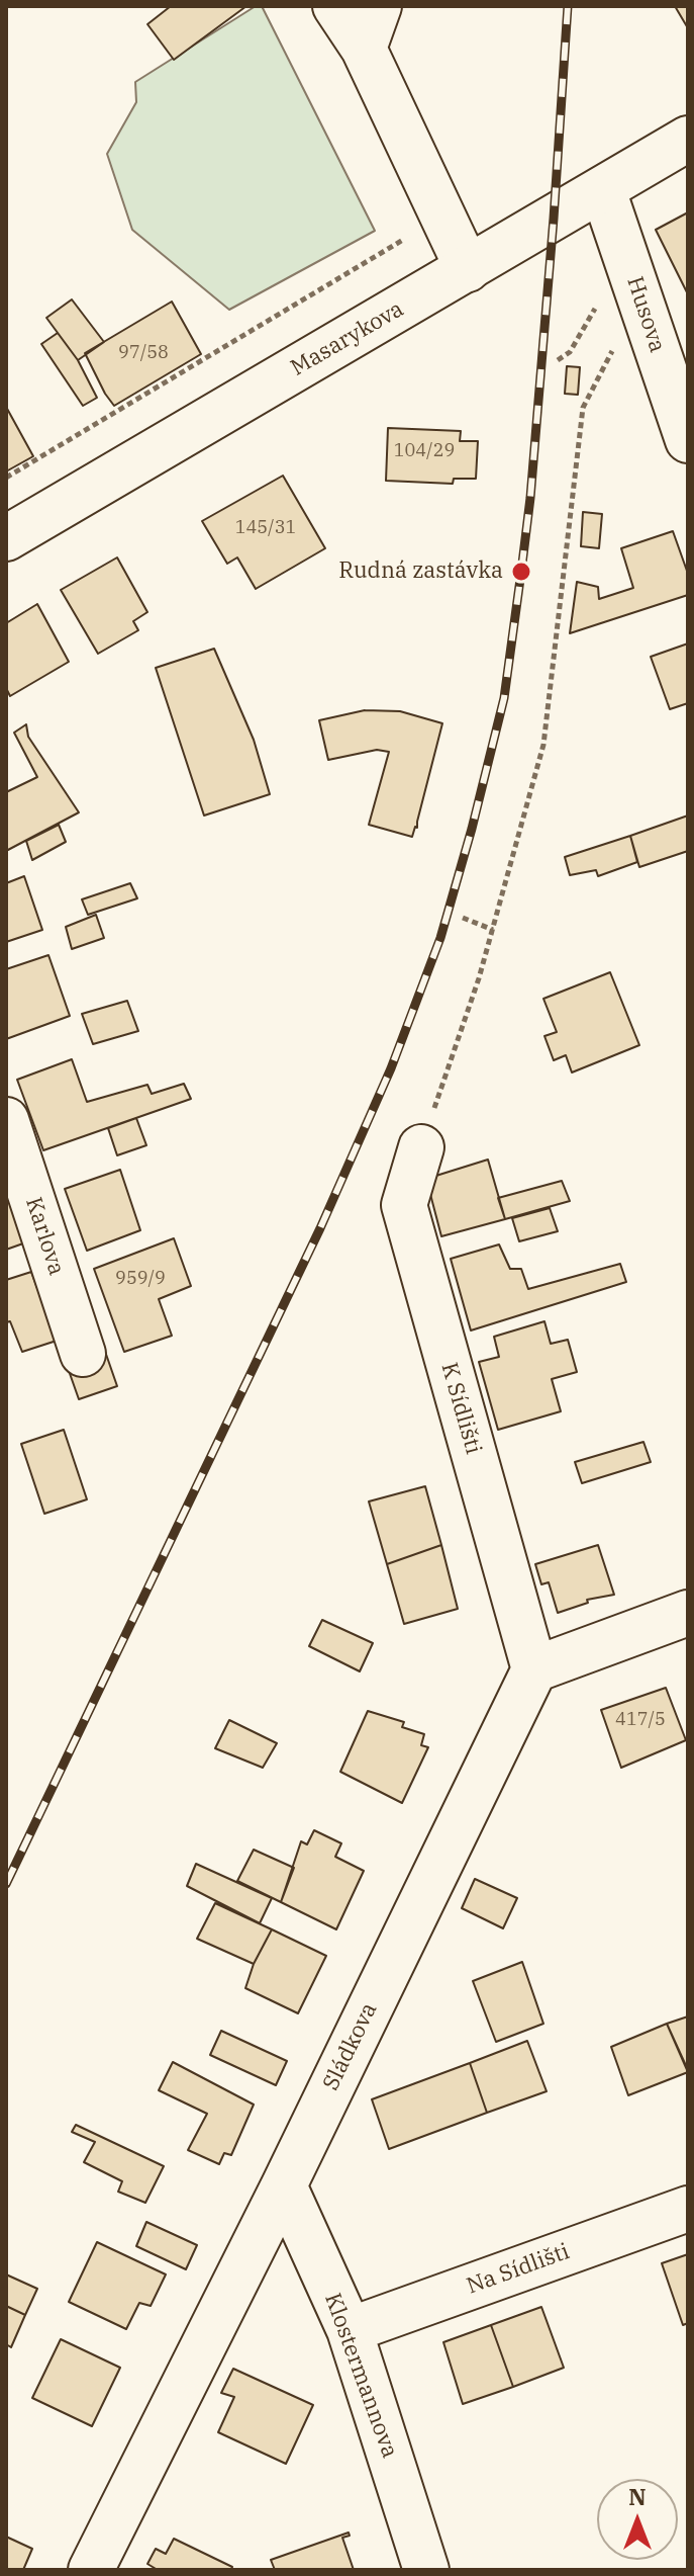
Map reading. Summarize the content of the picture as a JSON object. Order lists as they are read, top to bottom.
{
  "streets": {
    "street": [
      "Husova",
      "Masarykova",
      "Karlova",
      "K Sídlišti",
      "Sládkova",
      "Na Sídlišti",
      "Klostermannova"
    ]
  },
  "crossings": [
    ["Husova", "Masarykova"],
    ["K Sídlišti", "Sládkova"],
    ["Sládkova", "Klostermannova"],
    ["Na Sídlišti", "Klostermannova"]
  ],
  "places": ["Rudná zastávka"],
  "house_numbers": [
    "97/58",
    "104/29",
    "145/31",
    "959/9",
    "417/5"
  ],
  "north": "top"
}
